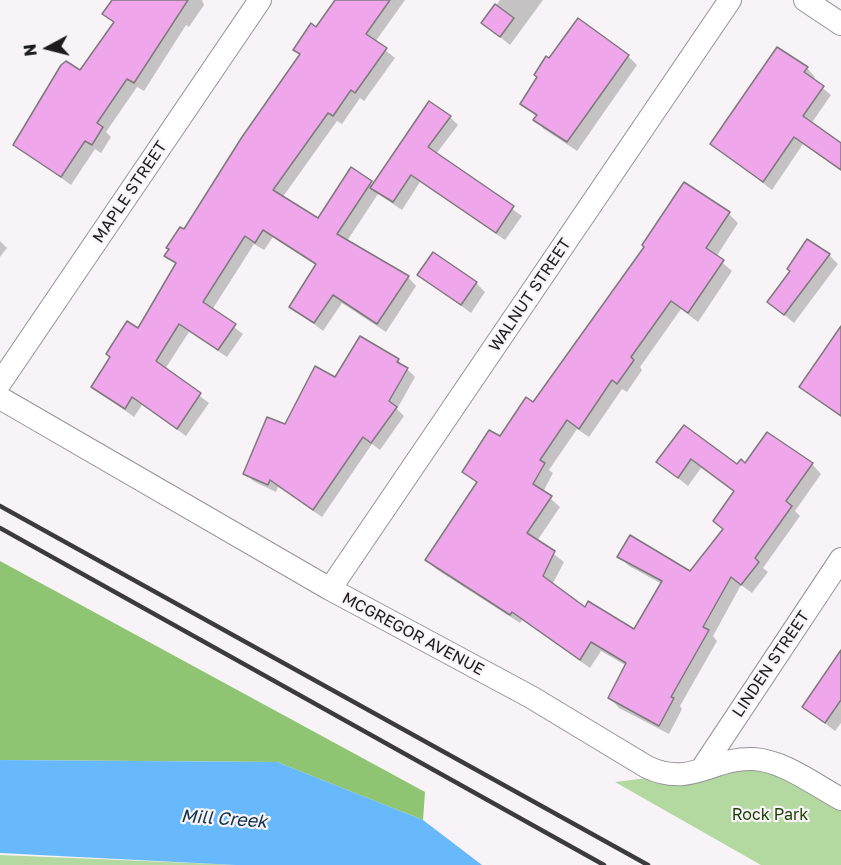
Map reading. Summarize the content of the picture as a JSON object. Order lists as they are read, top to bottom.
{
  "streets": {
    "street": [
      "MAPLE STREET",
      "WALNUT STREET",
      "MCGREGOR AVENUE",
      "LINDEN STREET"
    ]
  },
  "crossings": [
    ["WALNUT STREET", "MCGREGOR AVENUE"],
    ["MCGREGOR AVENUE", "LINDEN STREET"]
  ],
  "water": ["Mill Creek"],
  "parks": ["Rock Park"],
  "north": "left"
}
